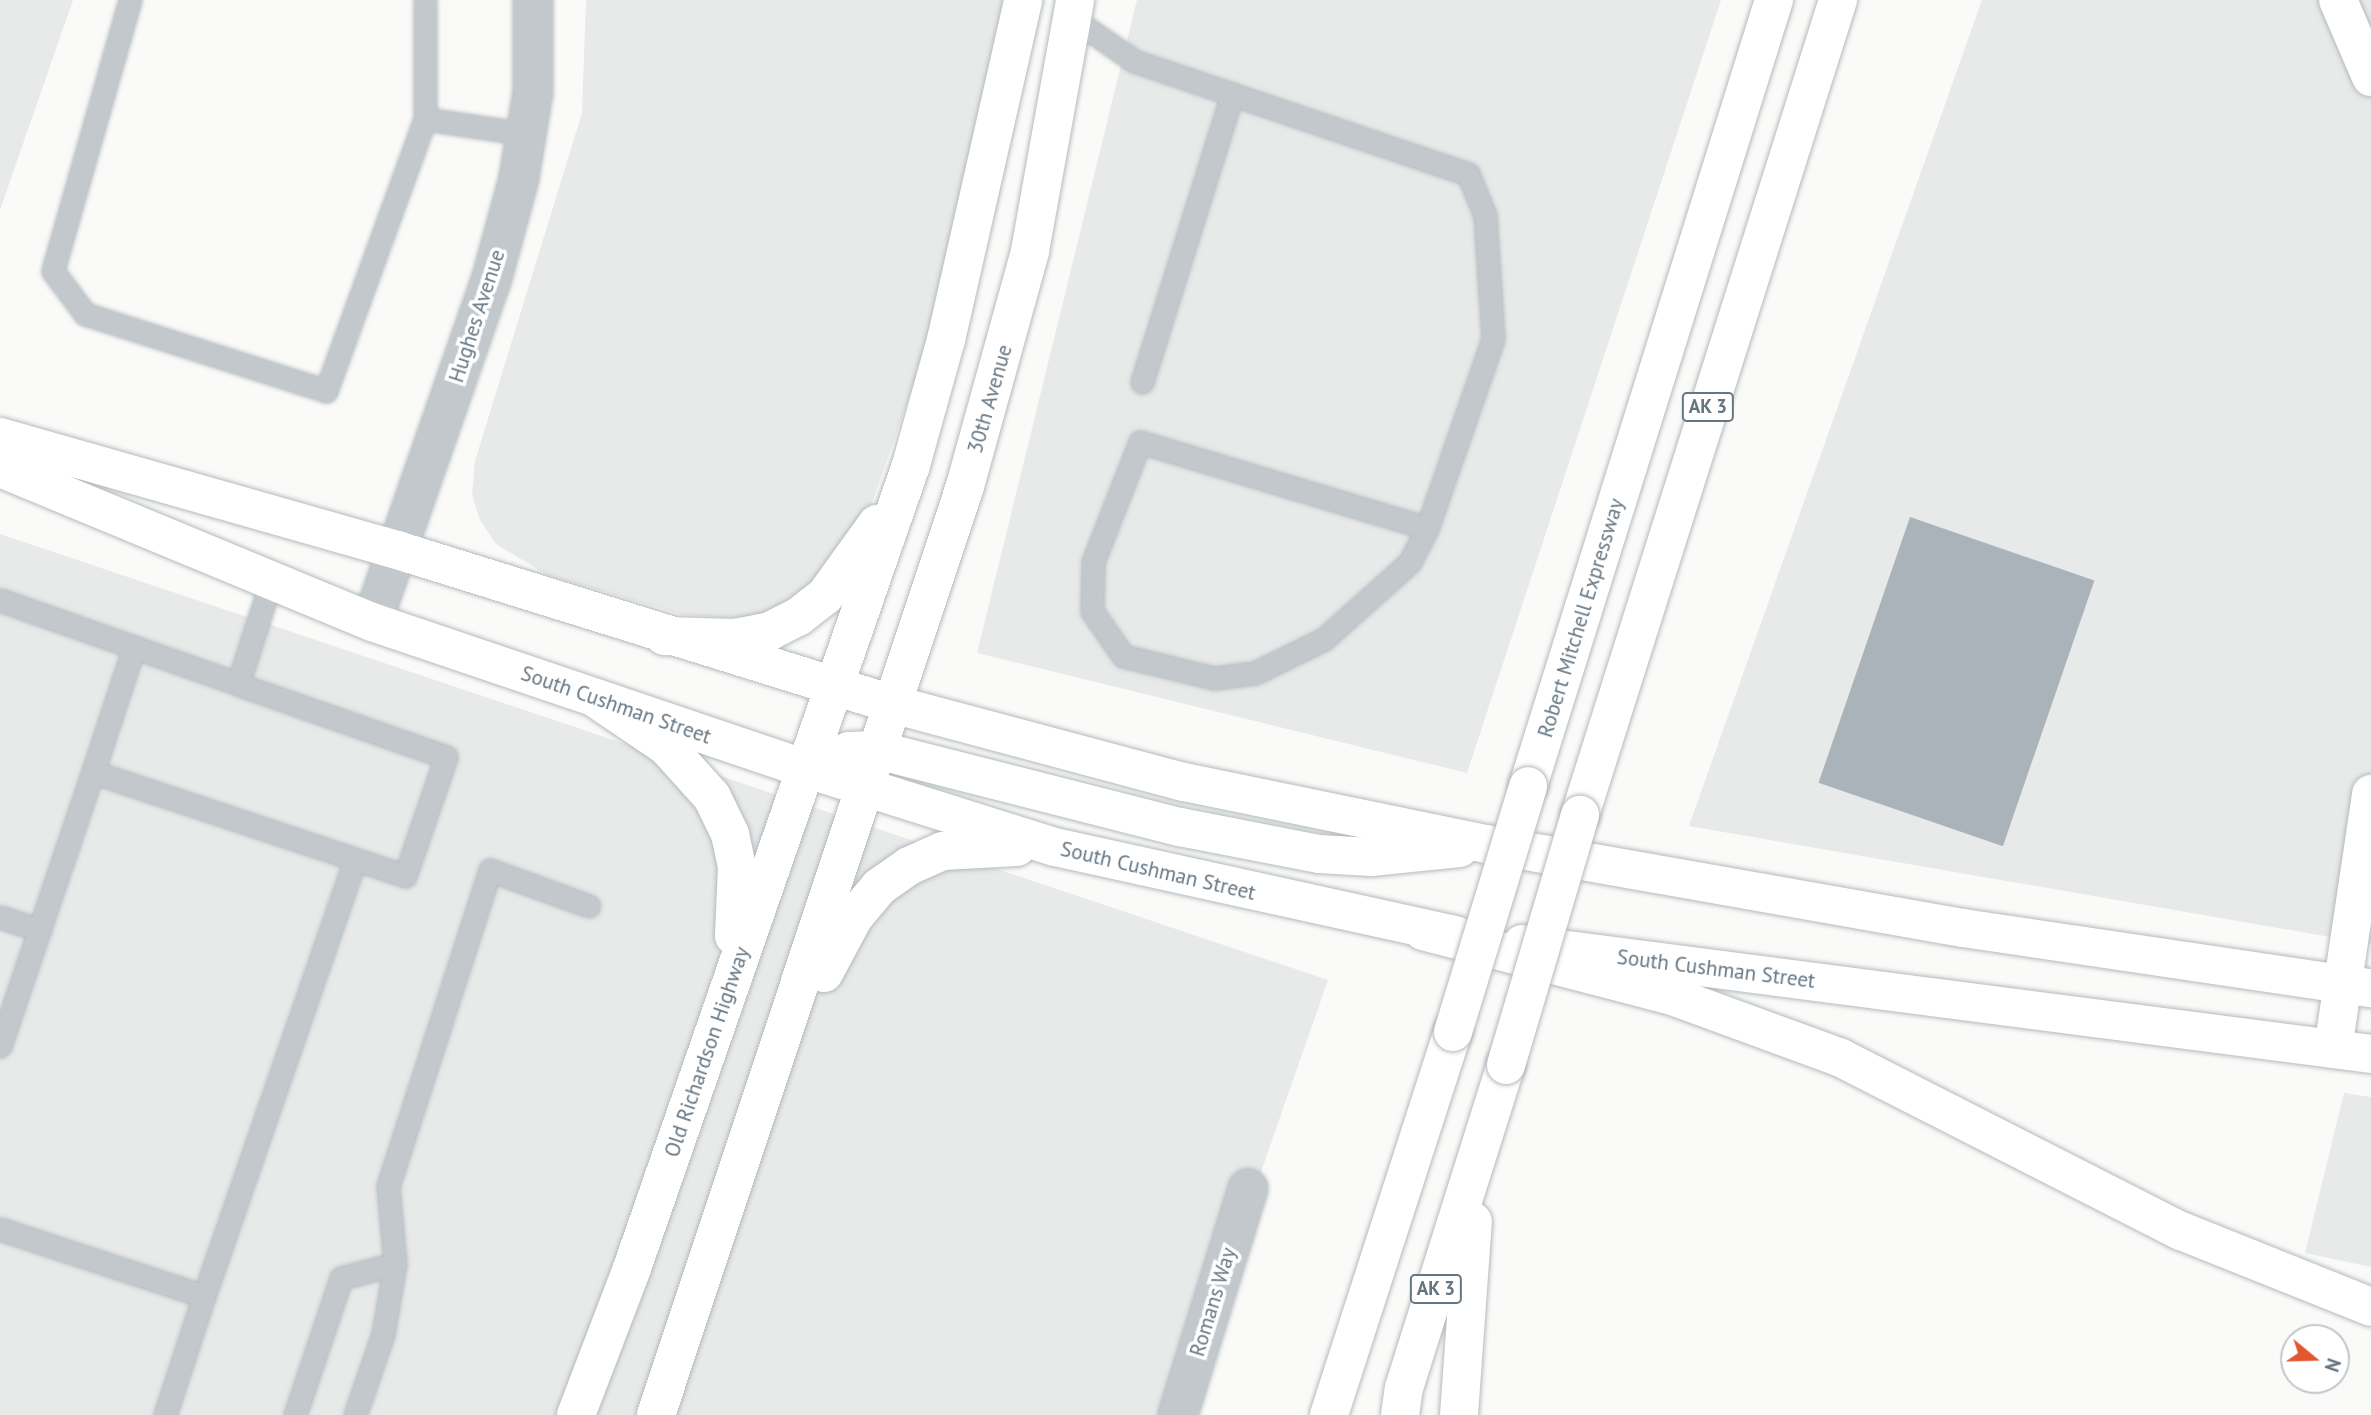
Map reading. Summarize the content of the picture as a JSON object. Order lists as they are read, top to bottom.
{
  "streets": {
    "main road": [
      "30th Avenue",
      "AK 3",
      "Robert Mitchell Expressway",
      "South Cushman Street",
      "Old Richardson Highway"
    ],
    "street": ["Hughes Avenue", "Romans Way"]
  },
  "crossings": [
    ["Hughes Avenue", "South Cushman Street"],
    ["30th Avenue", "South Cushman Street"],
    ["AK 3", "Robert Mitchell Expressway"],
    ["South Cushman Street", "Old Richardson Highway"]
  ],
  "north": "right"
}
